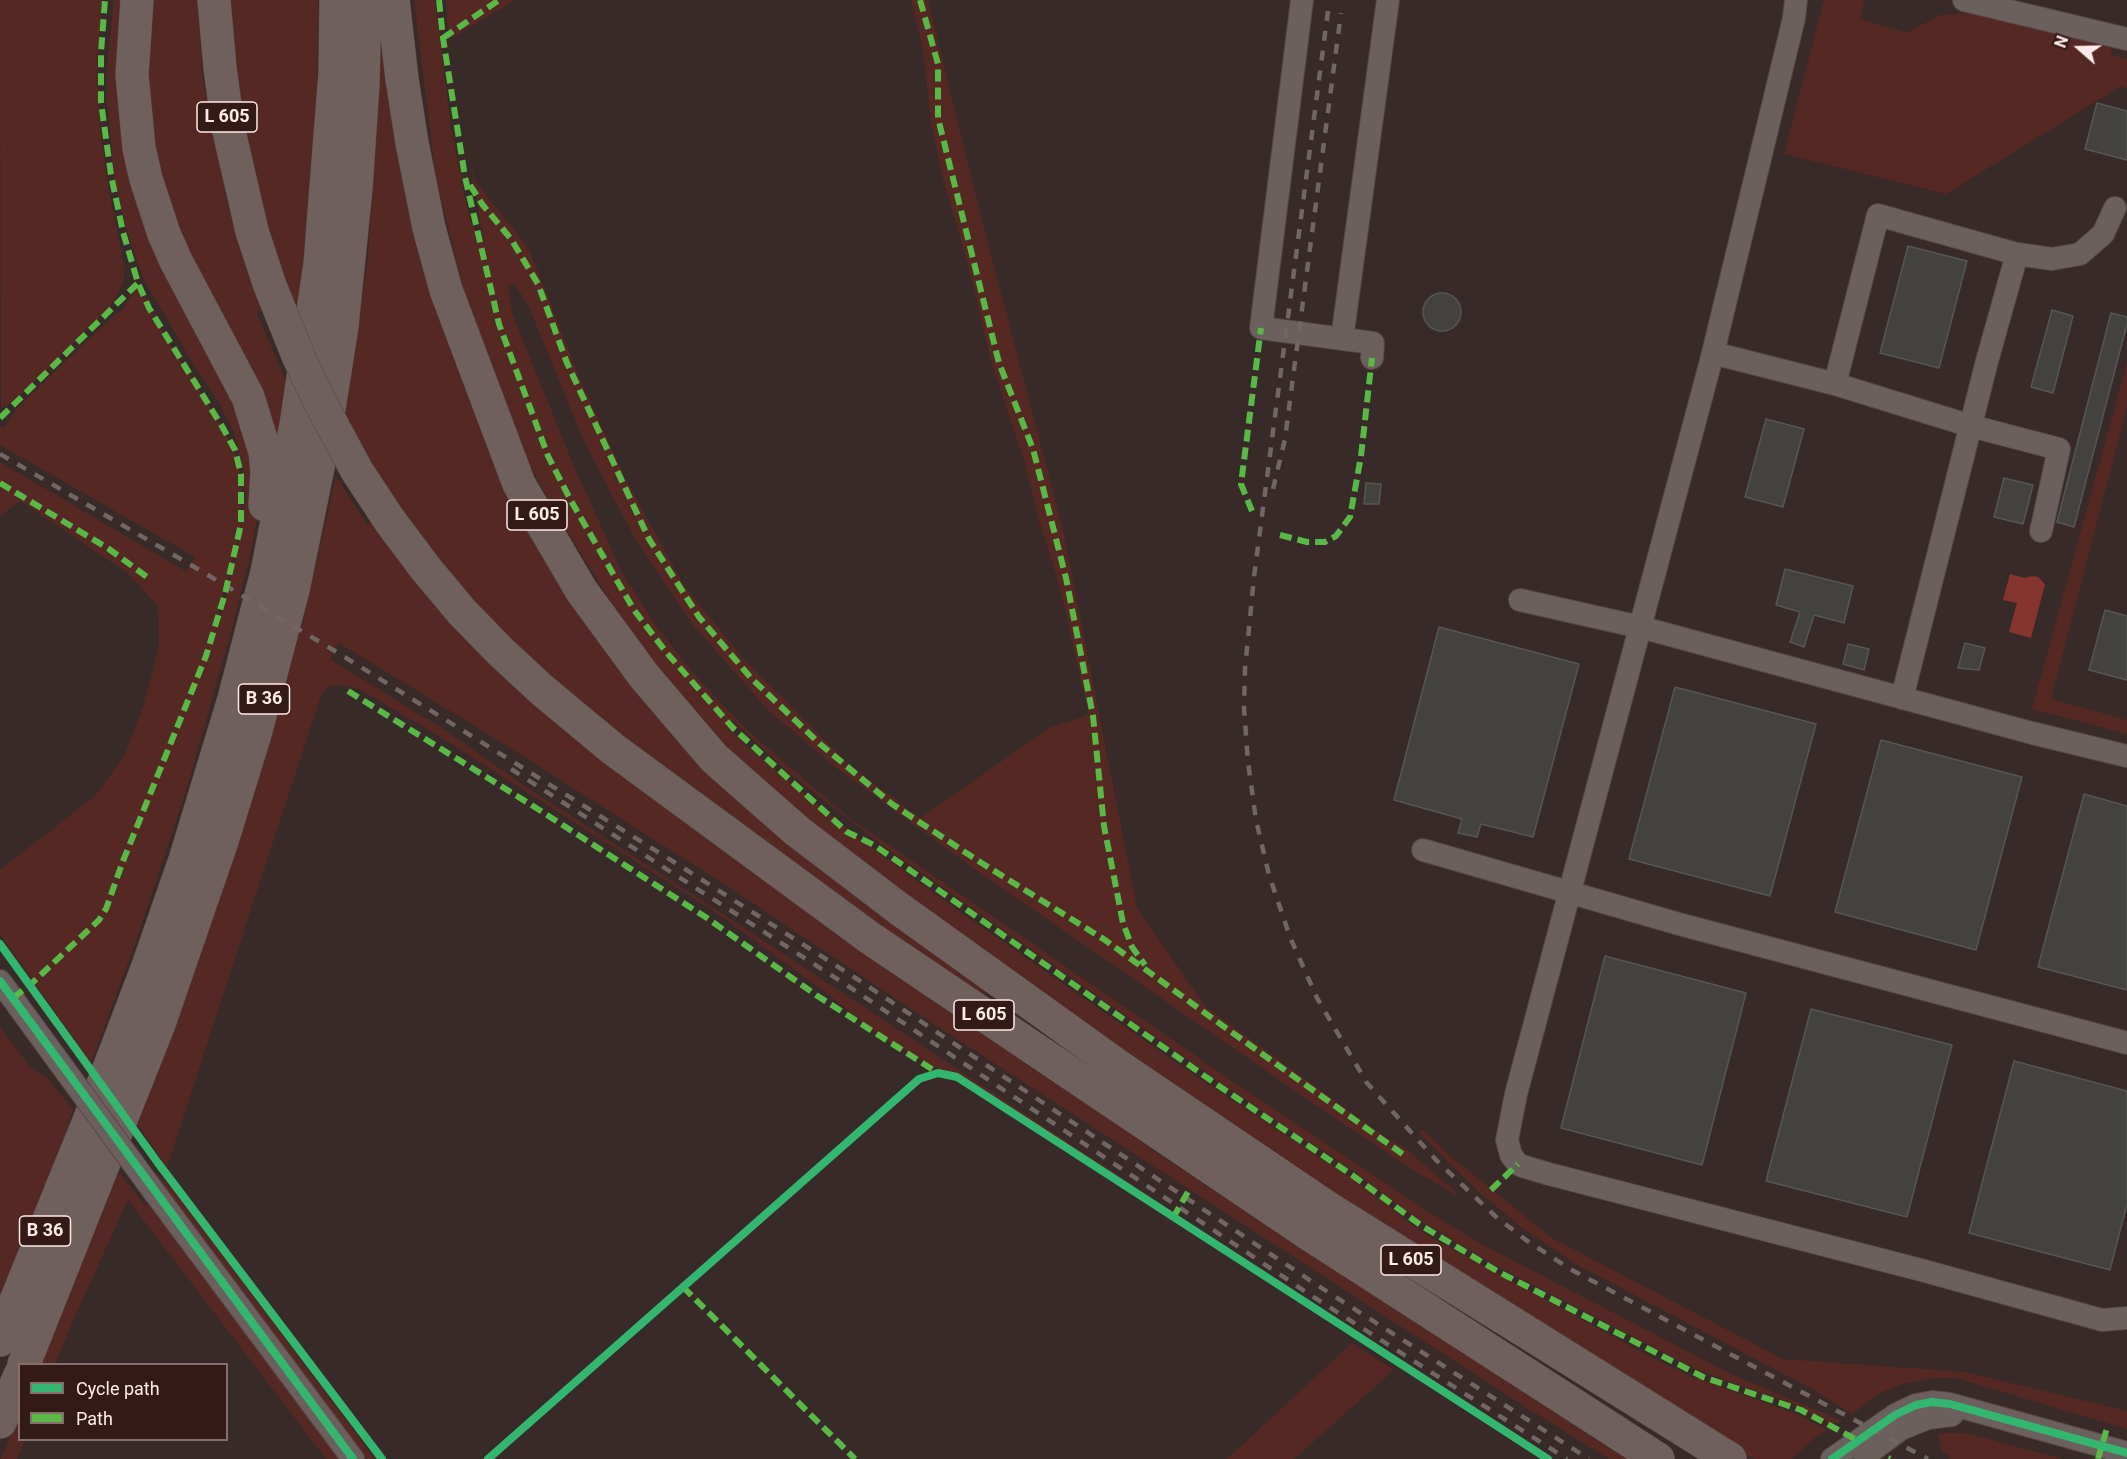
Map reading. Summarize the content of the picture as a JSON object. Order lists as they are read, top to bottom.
{
  "streets": {
    "highway": ["L 605", "B 36"]
  },
  "legend": ["Cycle path", "Path"],
  "north": "left"
}
